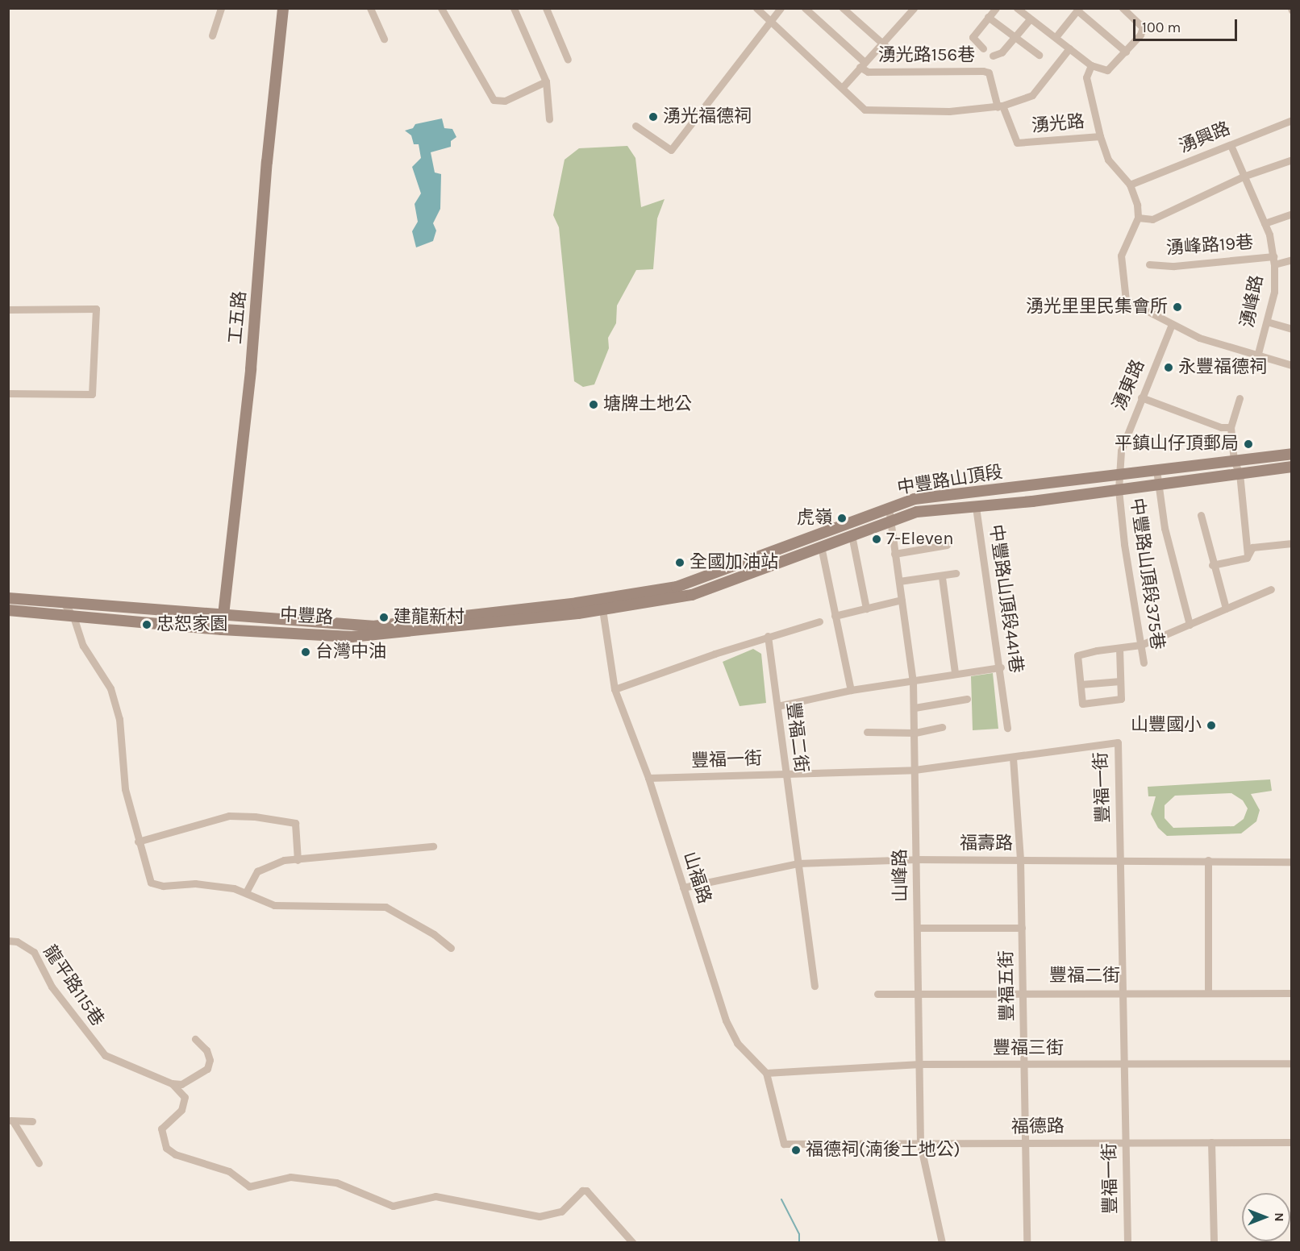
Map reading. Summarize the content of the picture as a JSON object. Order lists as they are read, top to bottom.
{
  "streets": {
    "main road": ["工五路", "中豐路山頂段", "中豐路"],
    "street": [
      "湧光路156巷",
      "湧光路",
      "湧興路",
      "湧峰路19巷",
      "湧峰路",
      "湧東路",
      "中豐路山頂段375巷",
      "中豐路山頂段441巷",
      "豐福二街",
      "豐福一街",
      "福壽路",
      "山峰路",
      "山福路",
      "龍平路115巷",
      "豐福五街",
      "豐福三街",
      "福德路"
    ]
  },
  "crossings": [
    ["湧光路156巷", "湧光路"],
    ["湧光路", "湧興路"],
    ["湧興路", "湧峰路"],
    ["湧峰路19巷", "湧峰路"],
    ["工五路", "中豐路"],
    ["湧東路", "中豐路山頂段"],
    ["湧東路", "中豐路山頂段375巷"],
    ["中豐路山頂段", "中豐路山頂段375巷"],
    ["中豐路山頂段", "中豐路山頂段441巷"],
    ["中豐路山頂段", "中豐路"],
    ["中豐路山頂段", "山峰路"],
    ["中豐路山頂段", "山福路"],
    ["中豐路", "山福路"],
    ["豐福二街", "豐福一街"],
    ["豐福二街", "福壽路"],
    ["豐福二街", "山峰路"],
    ["豐福二街", "豐福五街"],
    ["豐福一街", "福壽路"],
    ["豐福一街", "山峰路"],
    ["豐福一街", "山福路"],
    ["豐福一街", "豐福五街"],
    ["豐福一街", "豐福三街"],
    ["豐福一街", "福德路"],
    ["福壽路", "山峰路"],
    ["福壽路", "山福路"],
    ["福壽路", "豐福五街"],
    ["山峰路", "豐福三街"],
    ["山峰路", "福德路"],
    ["山福路", "豐福三街"],
    ["山福路", "福德路"],
    ["豐福五街", "豐福三街"],
    ["豐福五街", "福德路"]
  ],
  "places": [
    "湧光福德祠",
    "湧光里里民集會所",
    "永豐福德祠",
    "塘牌土地公",
    "平鎮山仔頂郵局",
    "虎嶺",
    "7-Eleven",
    "全國加油站",
    "建龍新村",
    "忠恕家園",
    "台灣中油",
    "山豐國小",
    "福德祠(湳後土地公)"
  ],
  "scale_bar": "100 m",
  "north": "right"
}
